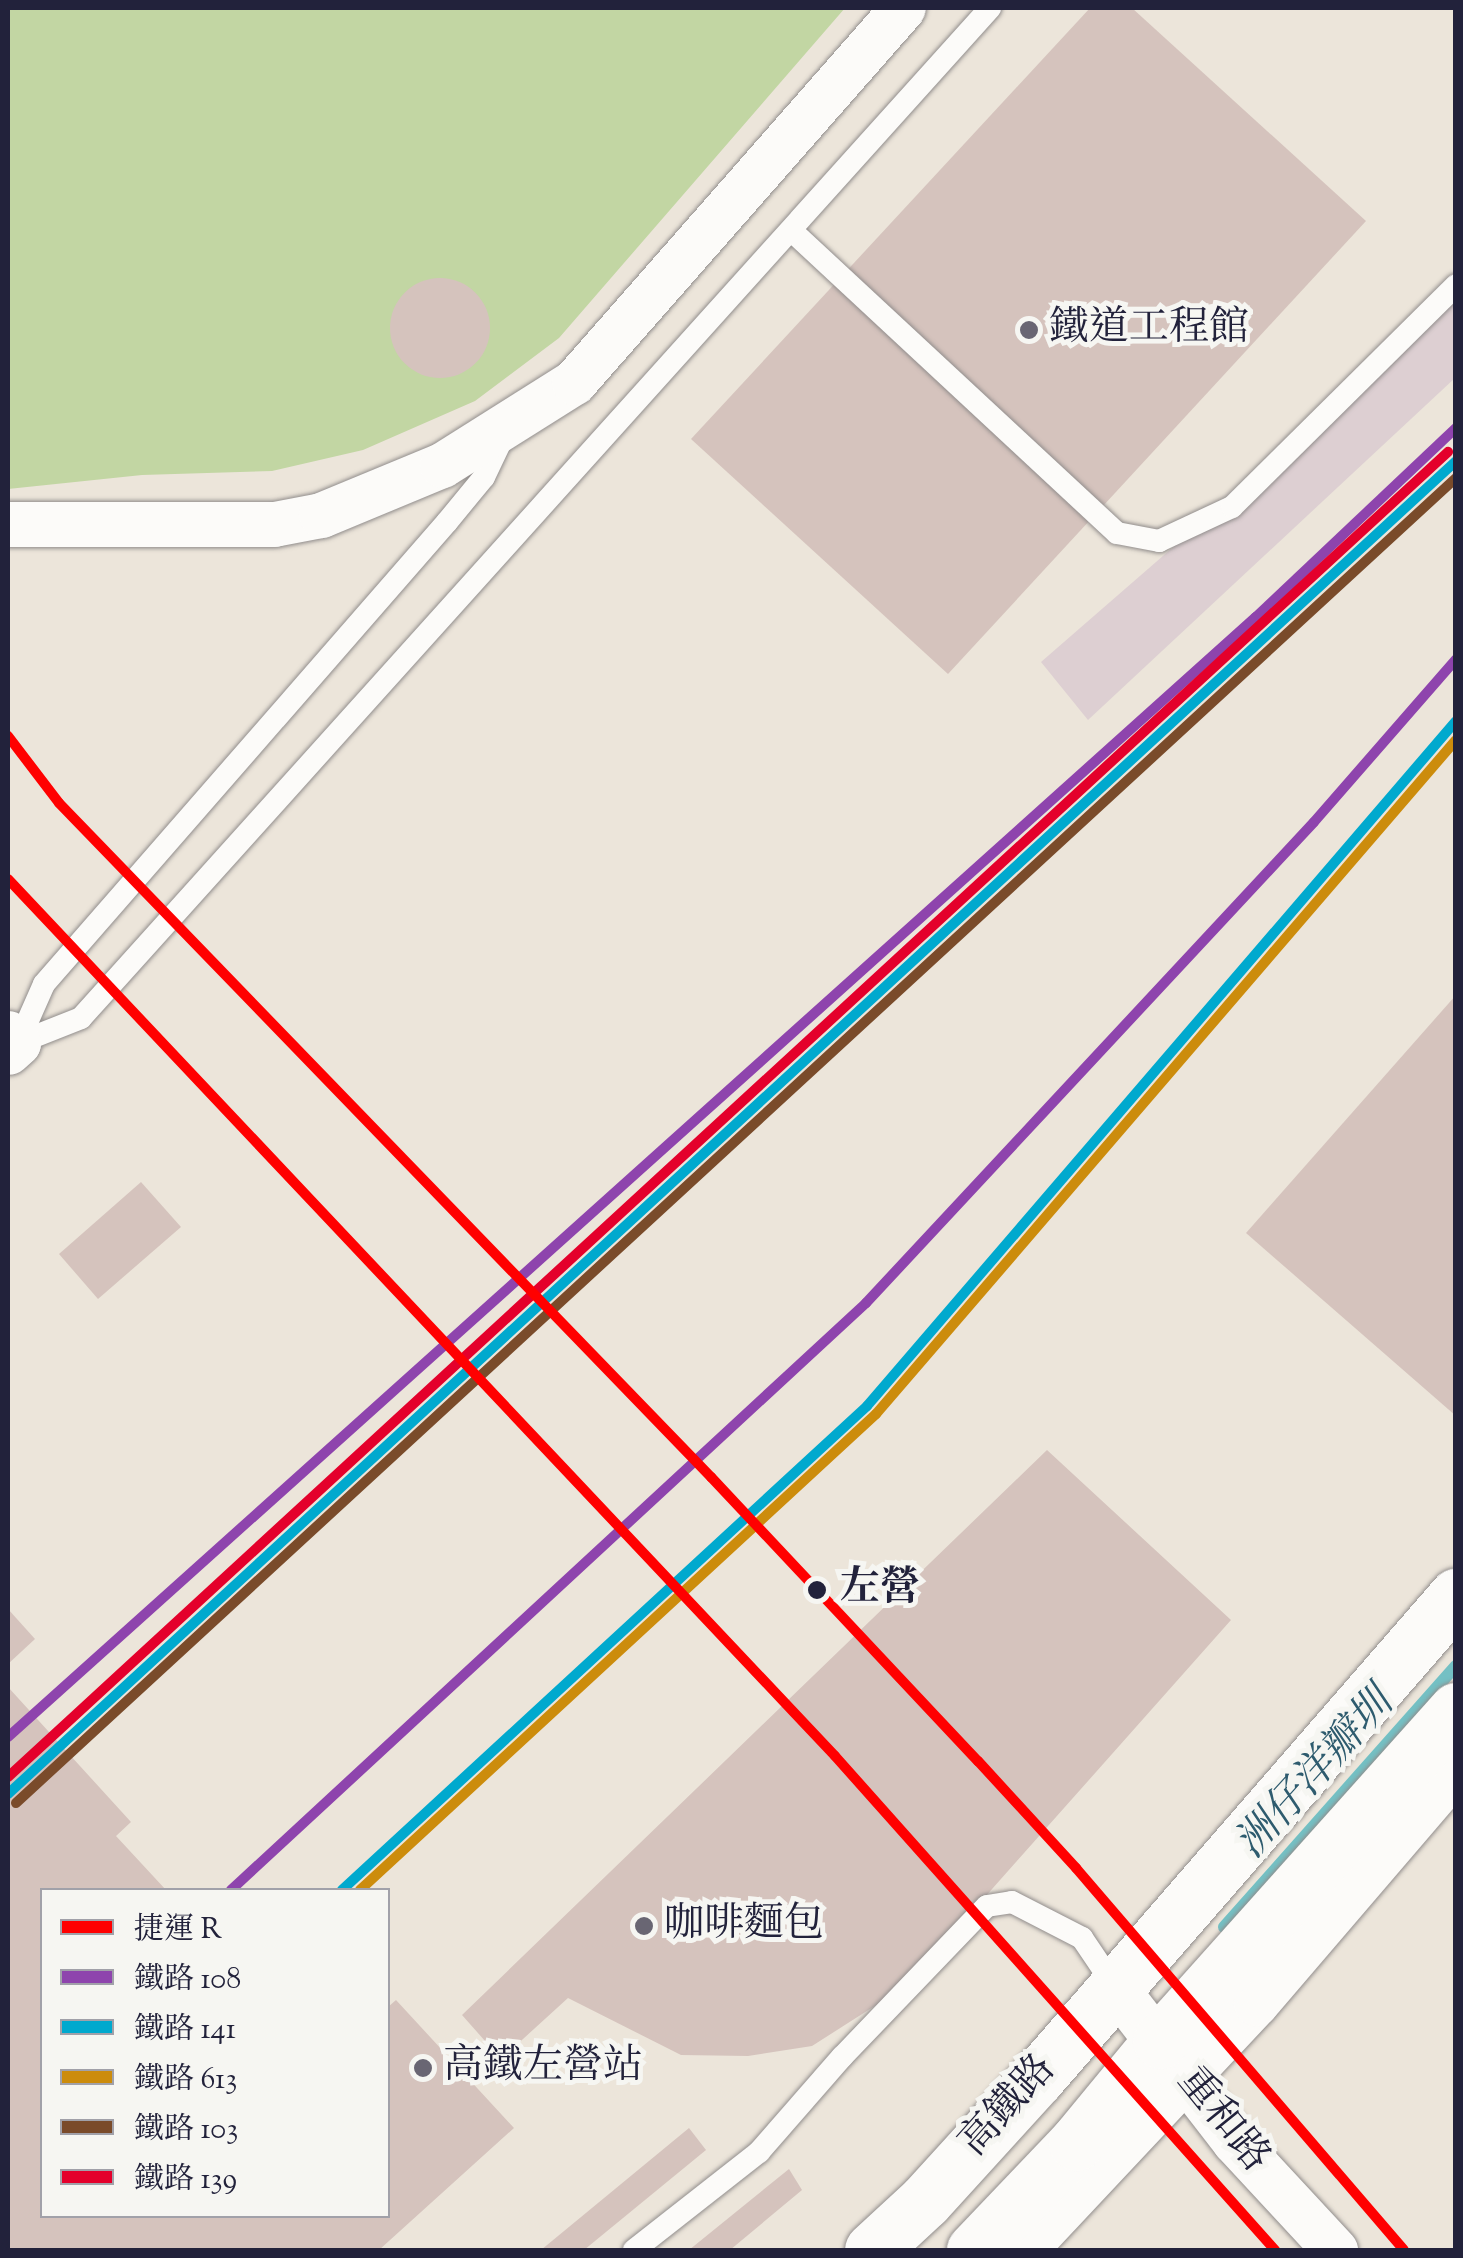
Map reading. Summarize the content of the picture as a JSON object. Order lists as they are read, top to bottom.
{
  "streets": {
    "street": ["高鐵路", "重和路"]
  },
  "crossings": [
    ["高鐵路", "重和路"]
  ],
  "water": ["洲仔洋瓣圳"],
  "places": [
    "鐵道工程館",
    "左營",
    "咖啡麵包",
    "高鐵左營站"
  ],
  "lines": [
    "rail line 108",
    "rail line 139",
    "rail line 141",
    "rail line 103",
    "metro line R",
    "rail line 613"
  ],
  "legend": [
    "捷運 R",
    "鐵路 108",
    "鐵路 141",
    "鐵路 613",
    "鐵路 103",
    "鐵路 139"
  ]
}
